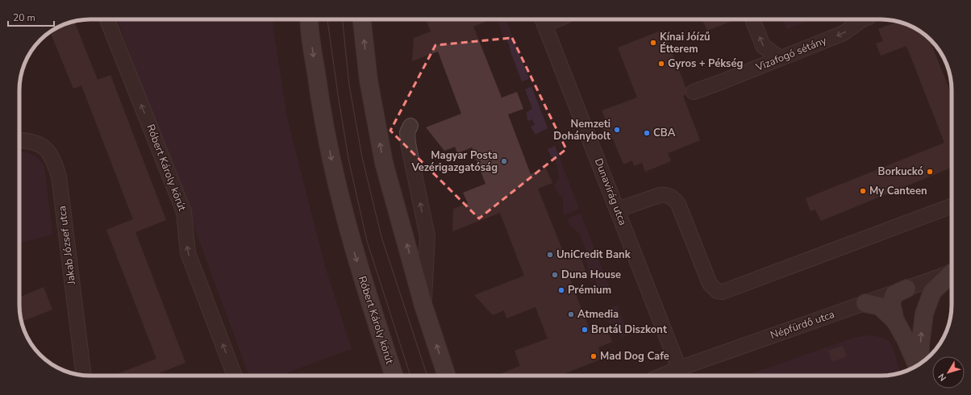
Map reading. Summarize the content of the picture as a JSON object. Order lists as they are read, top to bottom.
{
  "streets": {
    "main road": ["Róbert Károly körút"],
    "street": [
      "Vizafogó sétány",
      "Dunavirág utca",
      "Jakab József utca",
      "Népfürdő utca"
    ]
  },
  "crossings": [
    ["Dunavirág utca", "Népfürdő utca"]
  ],
  "one_way": ["Vizafogó sétány"],
  "places": [
    "Kínai Jóízű Étterem",
    "Gyros + Pékség",
    "Nemzeti Dohánybolt",
    "CBA",
    "Magyar Posta Vezérigazgatóság",
    "Borkuckó",
    "My Canteen",
    "UniCredit Bank",
    "Duna House",
    "Prémium",
    "Atmedia",
    "Brutál Diszkont",
    "Mad Dog Cafe"
  ],
  "scale_bar": "20 m",
  "north": "bottom left"
}
